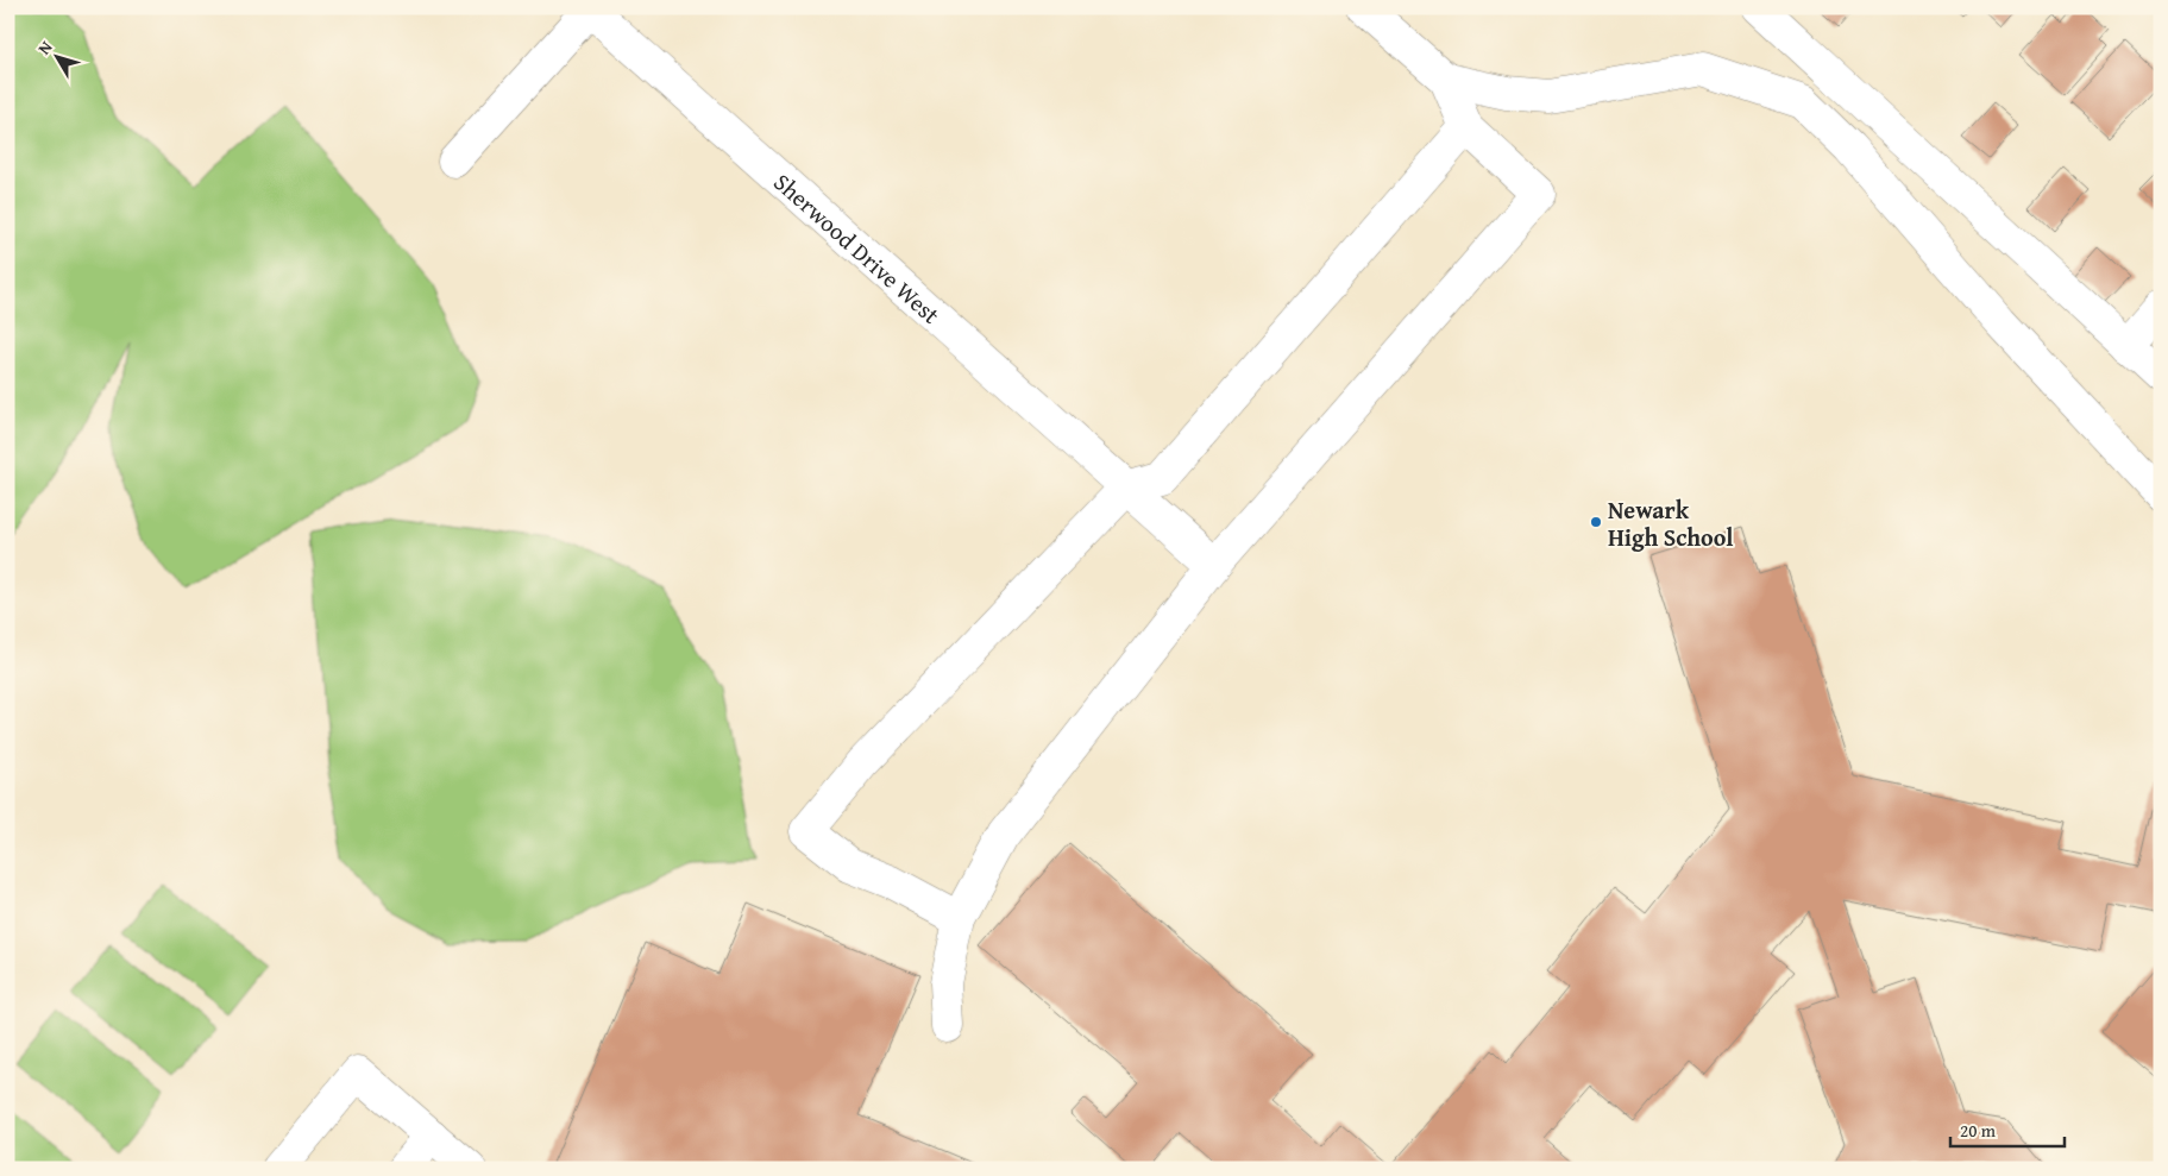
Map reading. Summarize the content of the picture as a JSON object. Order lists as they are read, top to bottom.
{
  "streets": {
    "street": ["Sherwood Drive West"]
  },
  "places": ["Newark High School"],
  "scale_bar": "20 m",
  "north": "top left"
}
